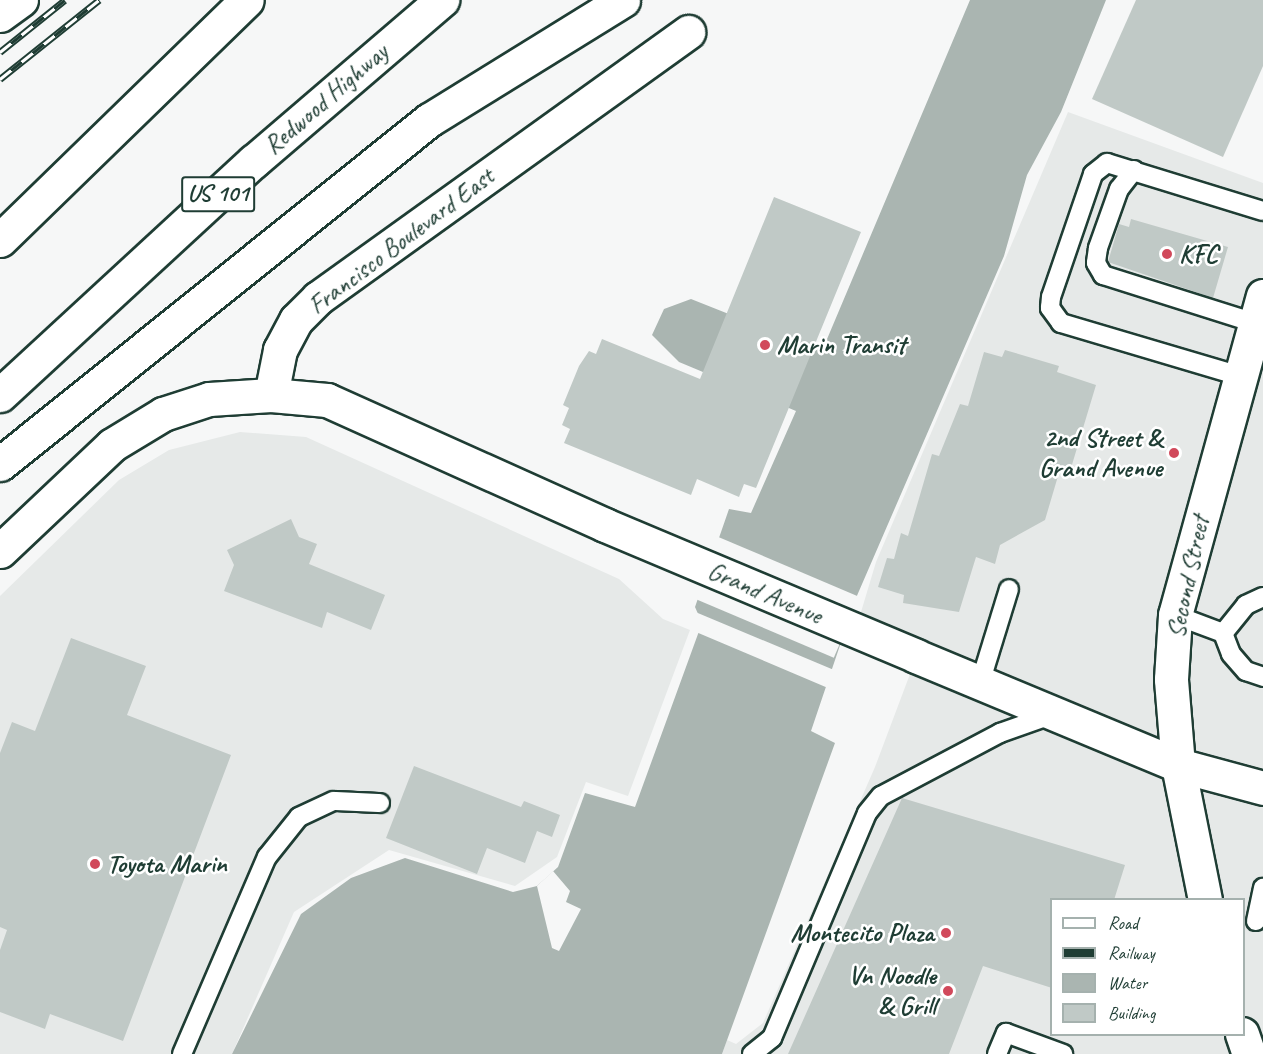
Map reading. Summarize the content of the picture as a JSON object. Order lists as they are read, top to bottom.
{
  "streets": {
    "main road": [
      "Redwood Highway",
      "US 101",
      "Francisco Boulevard East",
      "Second Street",
      "Grand Avenue"
    ]
  },
  "crossings": [
    ["Francisco Boulevard East", "Grand Avenue"],
    ["Second Street", "Grand Avenue"]
  ],
  "places": [
    "KFC",
    "Marin Transit",
    "2nd Street & Grand Avenue",
    "Toyota Marin",
    "Montecito Plaza",
    "Vn Noodle & Grill"
  ],
  "legend": [
    "Road",
    "Railway",
    "Water",
    "Building"
  ]
}
